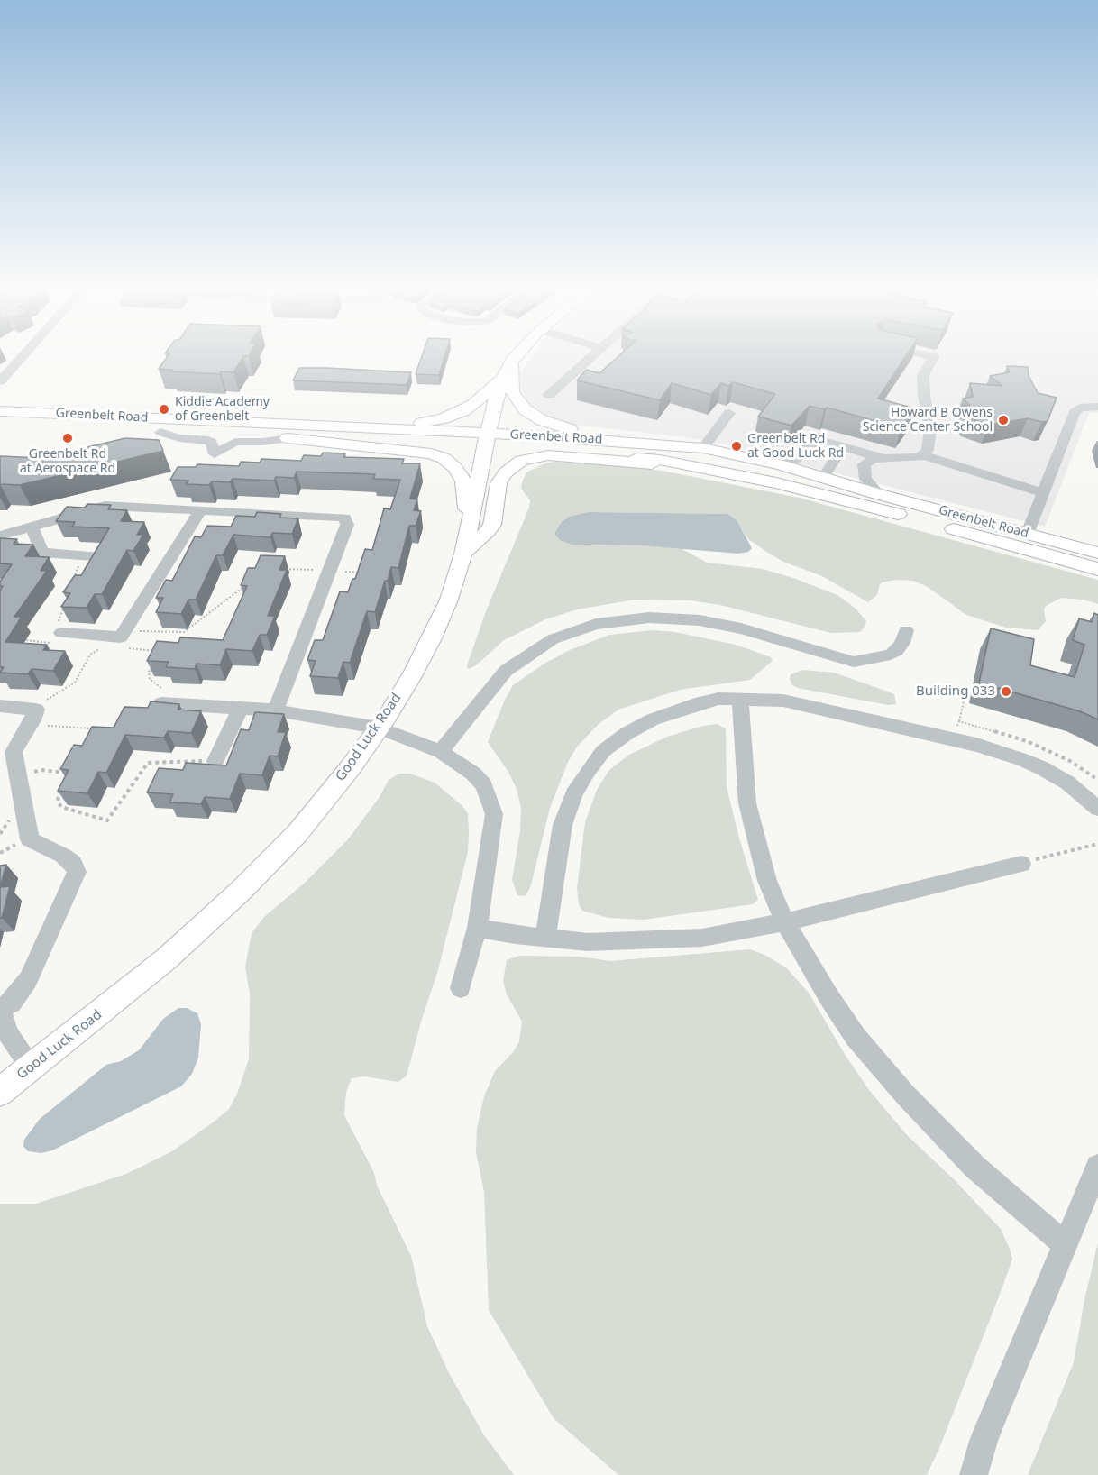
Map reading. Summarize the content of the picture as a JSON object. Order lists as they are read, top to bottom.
{
  "streets": {
    "main road": ["Greenbelt Road", "Good Luck Road"]
  },
  "crossings": [
    ["Greenbelt Road", "Good Luck Road"]
  ],
  "places": [
    "Kiddie Academy of Greenbelt",
    "Howard B Owens Science Center School",
    "Greenbelt Rd at Aerospace Rd",
    "Greenbelt Rd at Good Luck Rd",
    "Building 033"
  ]
}
